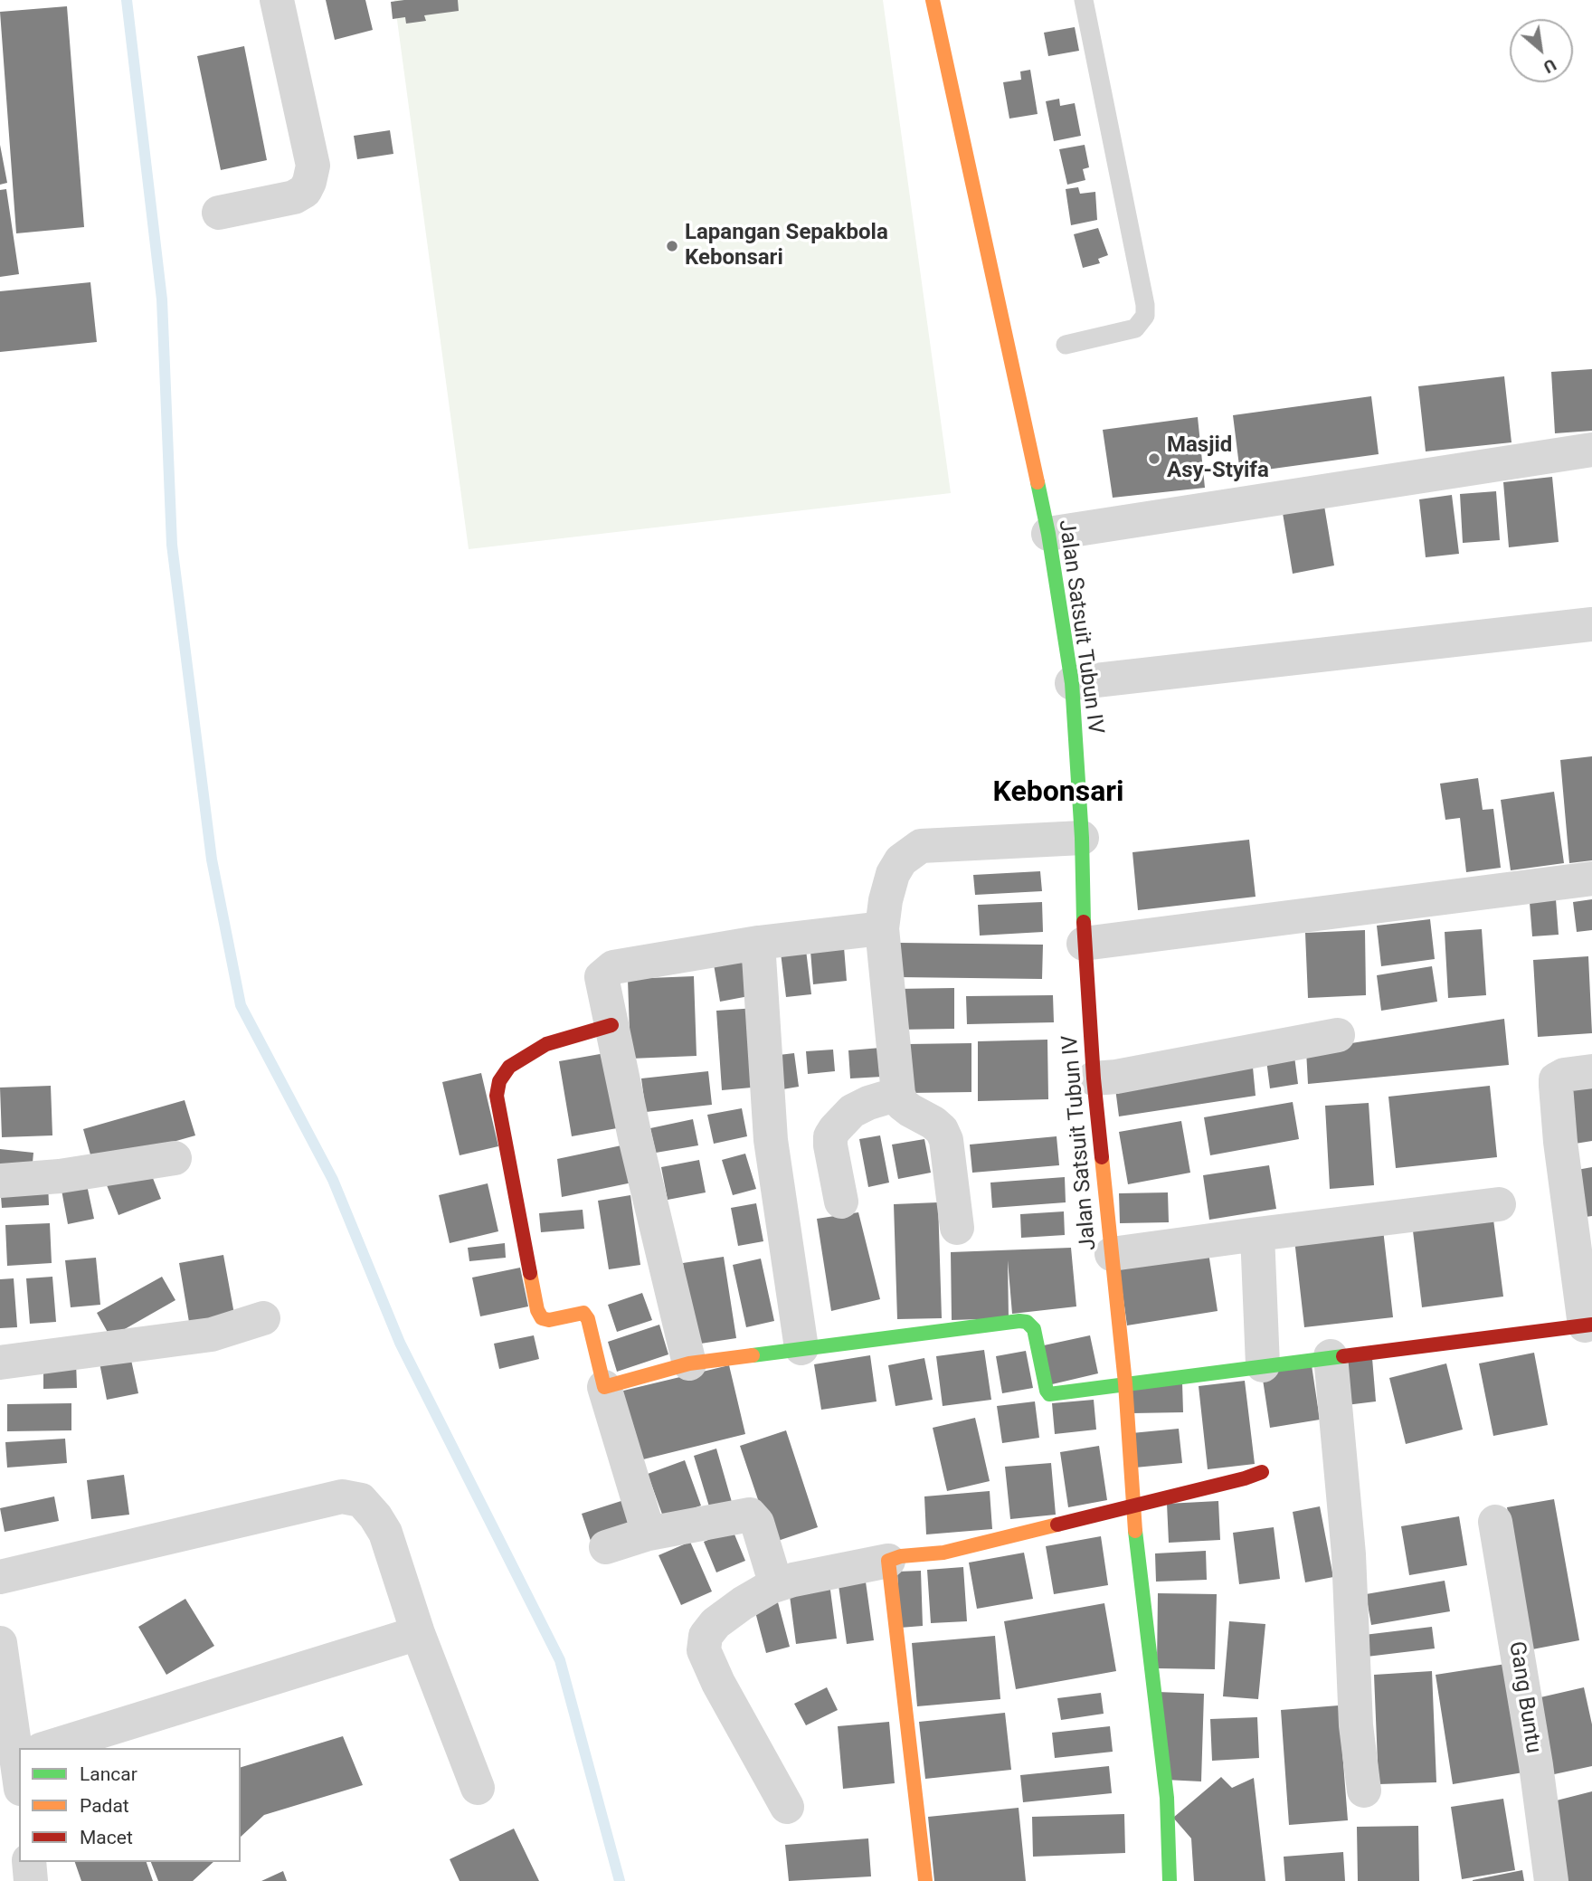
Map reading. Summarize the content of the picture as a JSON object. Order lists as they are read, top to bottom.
{
  "streets": {
    "street": ["Jalan Satsuit Tubun IV", "Gang Buntu"]
  },
  "districts": ["Kebonsari"],
  "places": ["Lapangan Sepakbola Kebonsari", "Masjid Asy-Styifa"],
  "legend": ["Lancar", "Padat", "Macet"],
  "north": "bottom right"
}
